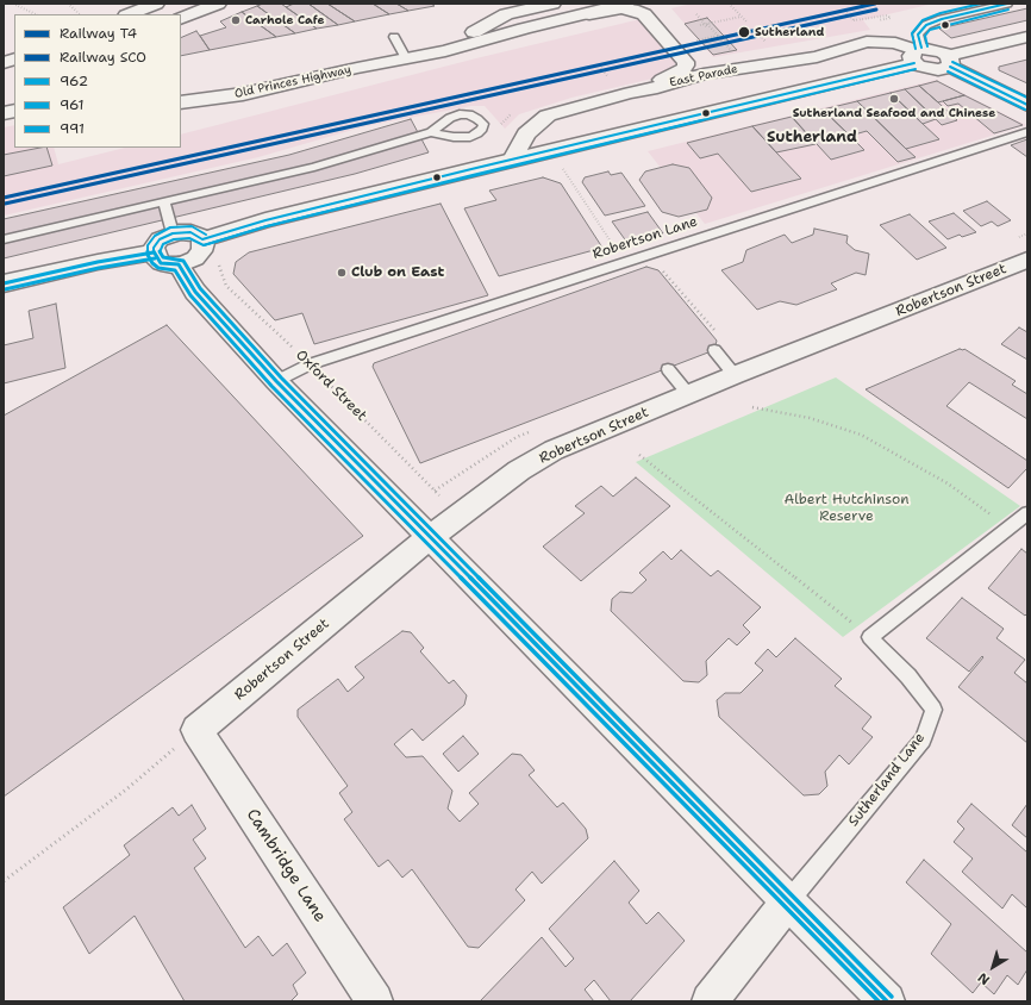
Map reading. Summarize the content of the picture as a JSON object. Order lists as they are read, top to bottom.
{
  "streets": {
    "street": [
      "East Parade",
      "Old Princes Highway",
      "Robertson Street",
      "Cambridge Lane"
    ],
    "lane": ["Robertson Lane", "Sutherland Lane"],
    "path": ["Oxford Street"]
  },
  "crossings": [
    ["Robertson Lane", "Oxford Street"],
    ["Robertson Street", "Oxford Street"],
    ["Robertson Street", "Cambridge Lane"]
  ],
  "districts": ["Sutherland"],
  "parks": ["Albert Hutchinson Reserve"],
  "places": [
    "Carhole Cafe",
    "Sutherland",
    "Sutherland Seafood and Chinese",
    "Club on East"
  ],
  "lines": [
    "rail line T4",
    "transit line 962",
    "rail line SCO",
    "transit line 961",
    "transit line 991"
  ],
  "legend": [
    "Railway T4",
    "Railway SCO",
    "962",
    "961",
    "991"
  ],
  "north": "bottom left"
}
